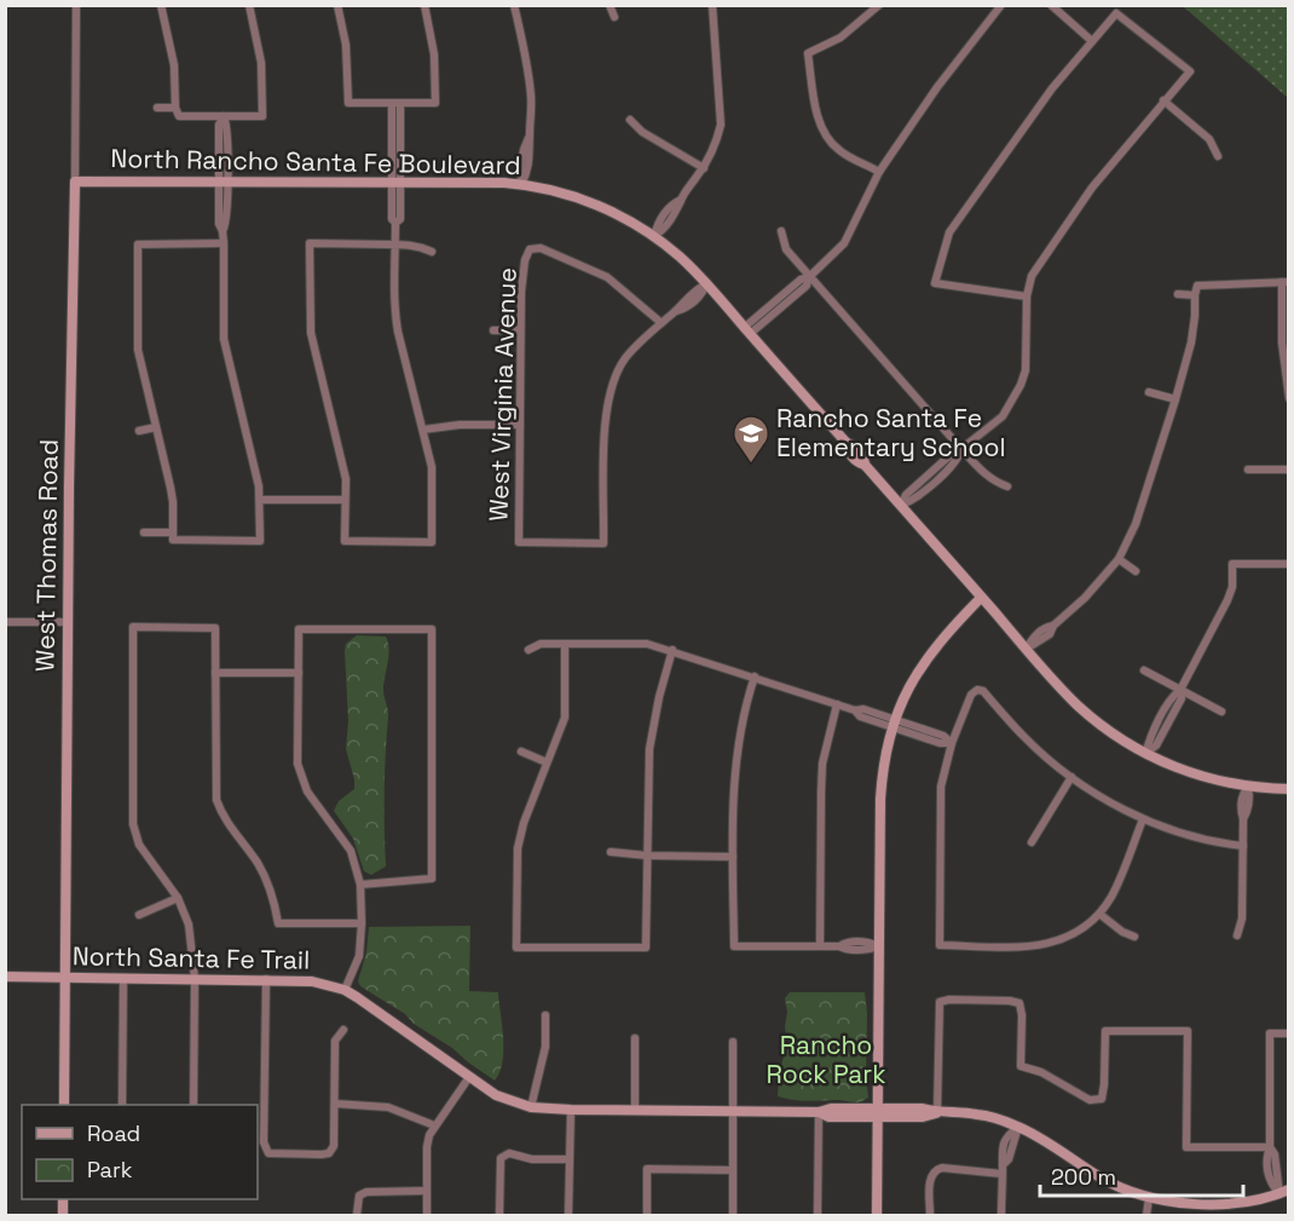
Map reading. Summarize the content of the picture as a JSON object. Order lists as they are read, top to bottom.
{
  "streets": {
    "street": [
      "North Rancho Santa Fe Boulevard",
      "West Virginia Avenue",
      "West Thomas Road",
      "North Santa Fe Trail"
    ]
  },
  "crossings": [
    ["North Rancho Santa Fe Boulevard", "West Thomas Road"],
    ["West Thomas Road", "North Santa Fe Trail"]
  ],
  "parks": ["Rancho Rock Park"],
  "places": {
    "school or university": ["Rancho Santa Fe Elementary School"]
  },
  "legend": ["Road", "Park"],
  "scale_bar": "200 m"
}
